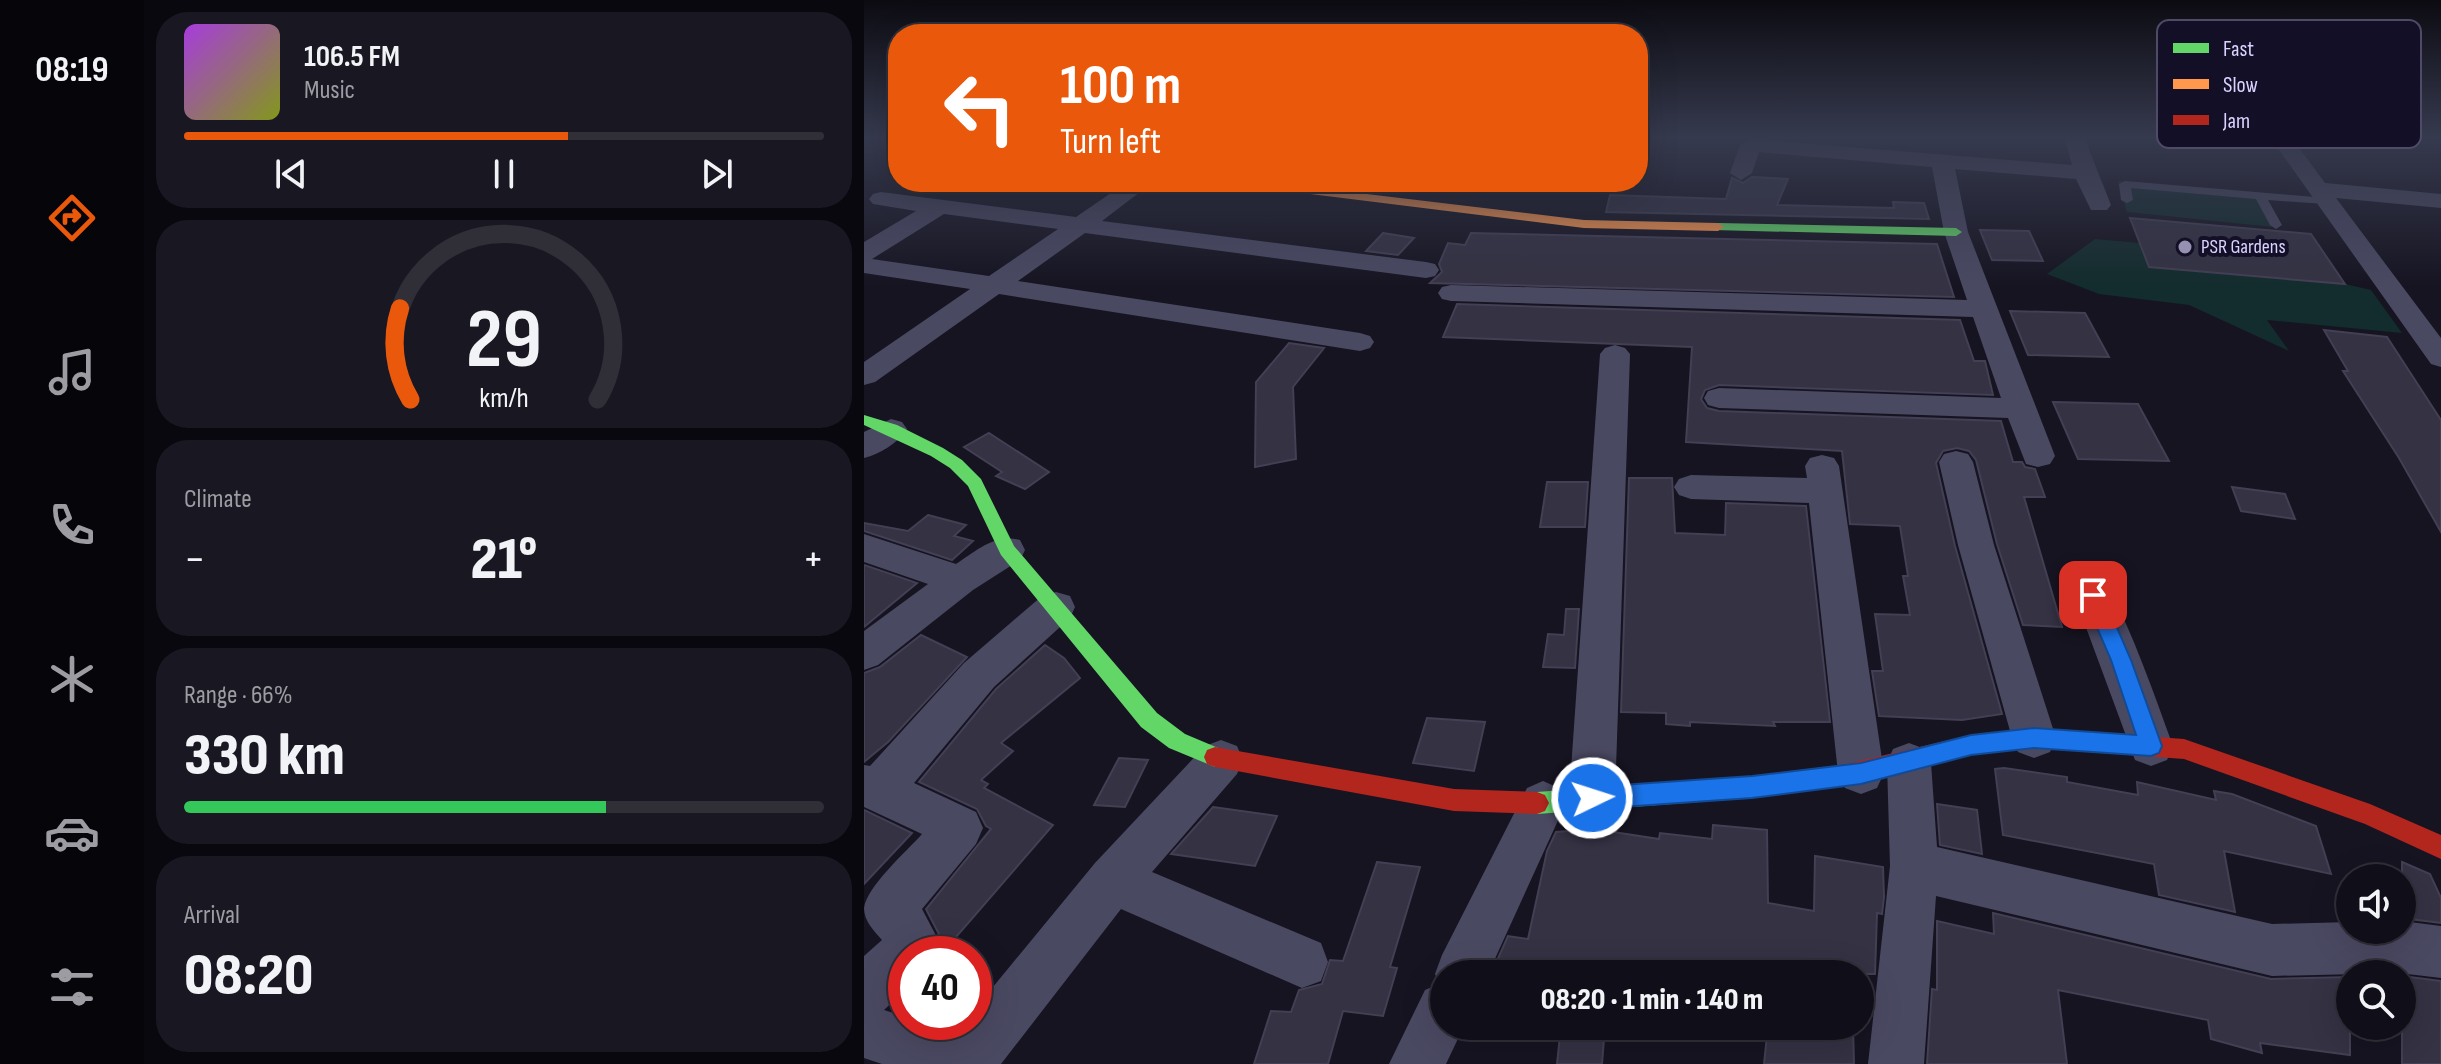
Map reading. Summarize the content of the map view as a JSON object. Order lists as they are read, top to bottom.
{
  "places": ["PSR Gardens"],
  "legend": ["Fast", "Slow", "Jam"],
  "page": {
    "tabs": "08:19",
    "song": ["106.5 FM", "Music"],
    "turn": ["100 m", "Turn left"],
    "tile": [
      "Climate",
      ["Range · 66%", "330 km"],
      ["Arrival", "08:20"]
    ],
    "heat": ["−", "21°", "+"],
    "limit": "40",
    "trip": "08:20 · 1 min · 140 m",
    "gauge": ["29", "km/h"]
  }
}
